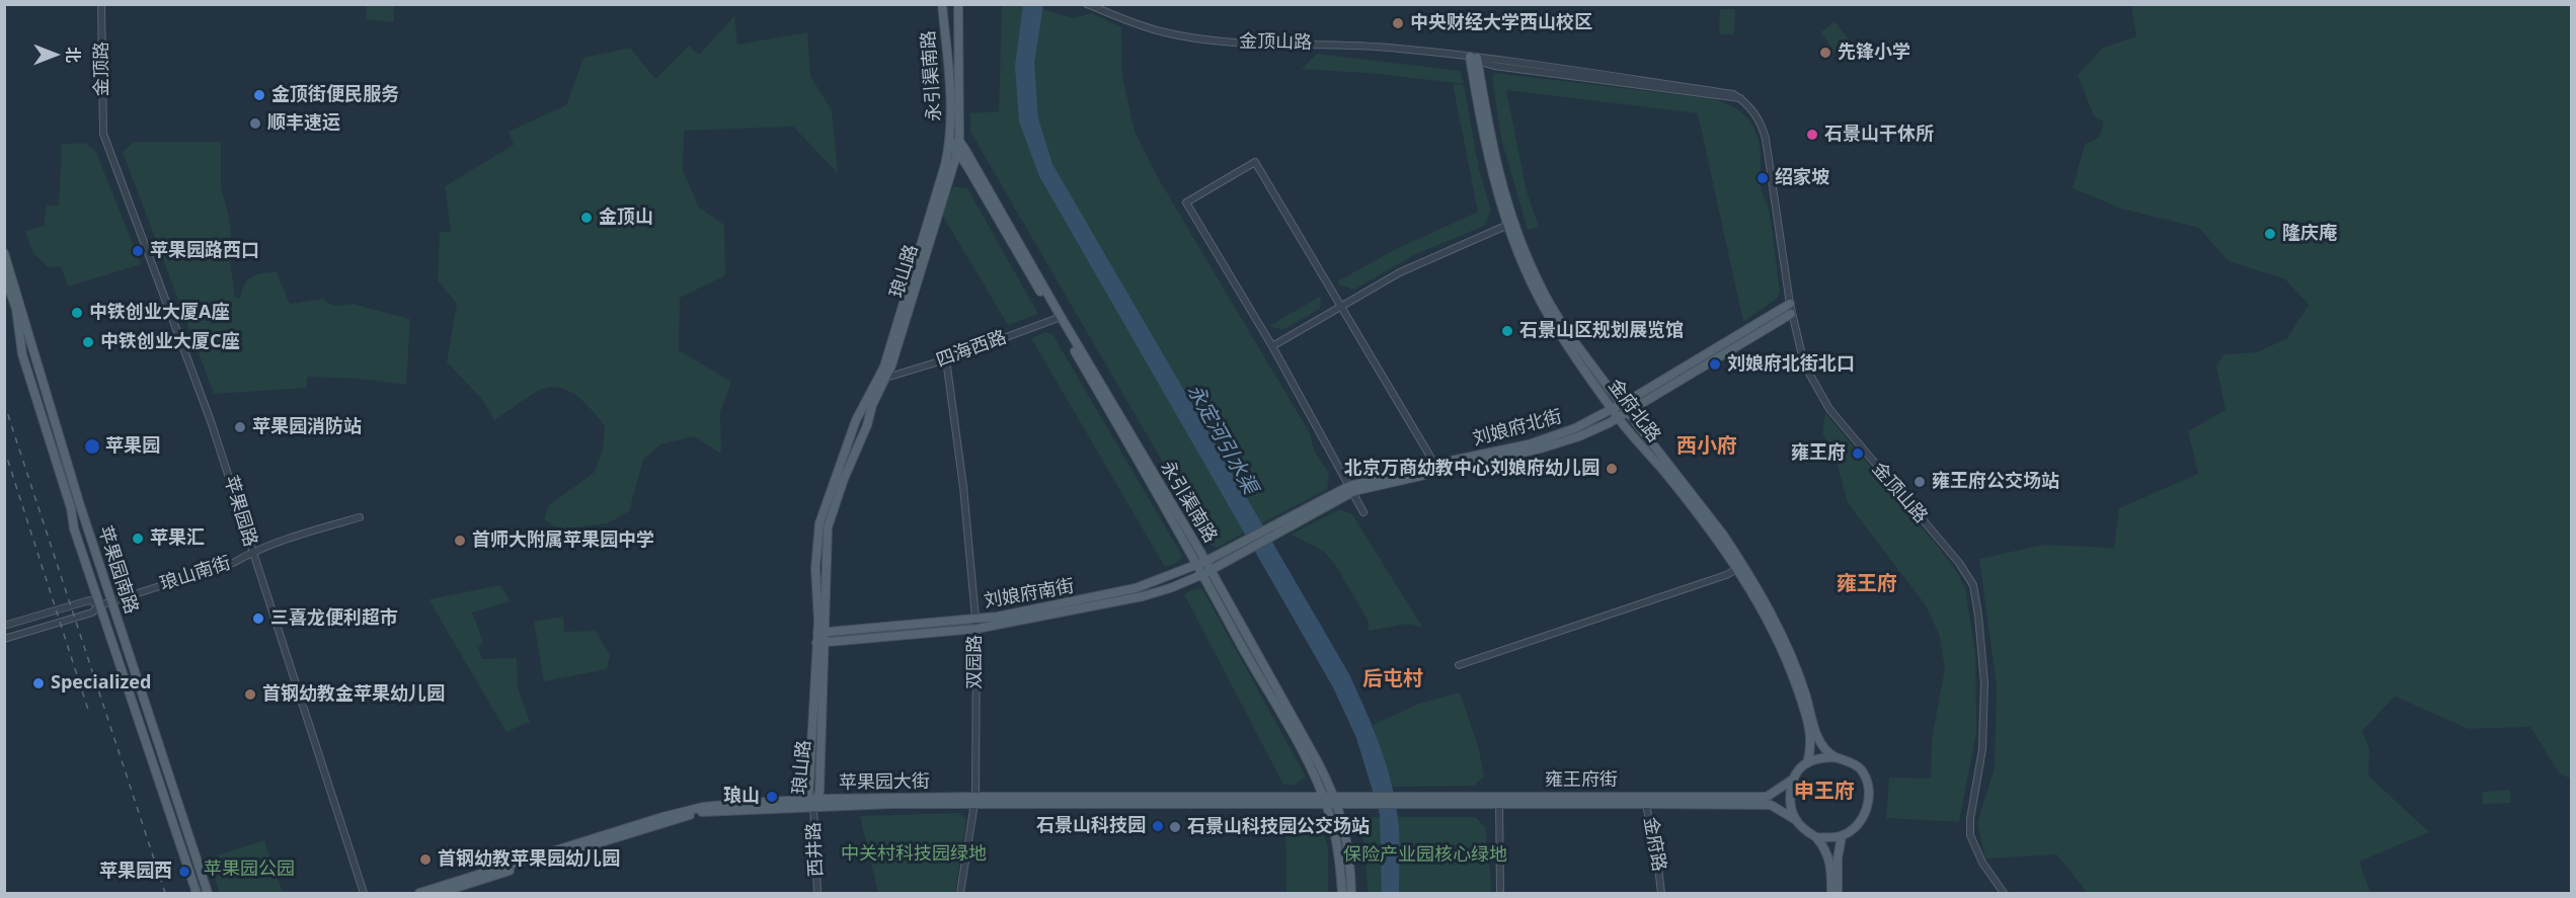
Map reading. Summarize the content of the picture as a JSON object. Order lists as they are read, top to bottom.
{
  "streets": {
    "main road": [
      "永引渠南路",
      "琅山路",
      "金府北路",
      "刘娘府北街",
      "苹果园南路",
      "刘娘府南街",
      "雍王府街",
      "苹果园大街"
    ],
    "street": [
      "金顶山路",
      "金顶路",
      "四海西路",
      "苹果园路",
      "琅山南街",
      "双园路",
      "金府路",
      "西井路"
    ]
  },
  "crossings": [
    ["金顶山路", "金府北路"],
    ["金顶山路", "刘娘府北街"],
    ["金顶路", "苹果园路"],
    ["永引渠南路", "琅山路"],
    ["永引渠南路", "四海西路"],
    ["永引渠南路", "刘娘府北街"],
    ["永引渠南路", "刘娘府南街"],
    ["永引渠南路", "苹果园大街"],
    ["琅山路", "四海西路"],
    ["琅山路", "刘娘府南街"],
    ["琅山路", "苹果园大街"],
    ["琅山路", "西井路"],
    ["四海西路", "双园路"],
    ["金府北路", "刘娘府北街"],
    ["金府北路", "雍王府街"],
    ["刘娘府北街", "刘娘府南街"],
    ["苹果园路", "琅山南街"],
    ["苹果园南路", "琅山南街"],
    ["刘娘府南街", "双园路"],
    ["双园路", "苹果园大街"],
    ["雍王府街", "苹果园大街"],
    ["雍王府街", "金府路"],
    ["苹果园大街", "西井路"]
  ],
  "districts": [
    "西小府",
    "雍王府",
    "后屯村",
    "申王府"
  ],
  "water": ["永定河引水渠"],
  "parks": ["中关村科技园绿地", "保险产业园核心绿地", "苹果园公园"],
  "places": [
    "中央财经大学西山校区",
    "先锋小学",
    "金顶街便民服务",
    "顺丰速运",
    "石景山干休所",
    "绍家坡",
    "金顶山",
    "隆庆庵",
    "苹果园路西口",
    "中铁创业大厦A座",
    "石景山区规划展览馆",
    "中铁创业大厦C座",
    "刘娘府北街北口",
    "苹果园消防站",
    "苹果园",
    "雍王府",
    "北京万商幼教中心刘娘府幼儿园",
    "雍王府公交场站",
    "苹果汇",
    "首师大附属苹果园中学",
    "三喜龙便利超市",
    "Specialized",
    "首钢幼教金苹果幼儿园",
    "琅山",
    "石景山科技园",
    "石景山科技园公交场站",
    "首钢幼教苹果园幼儿园",
    "苹果园西"
  ],
  "north": "right"
}
